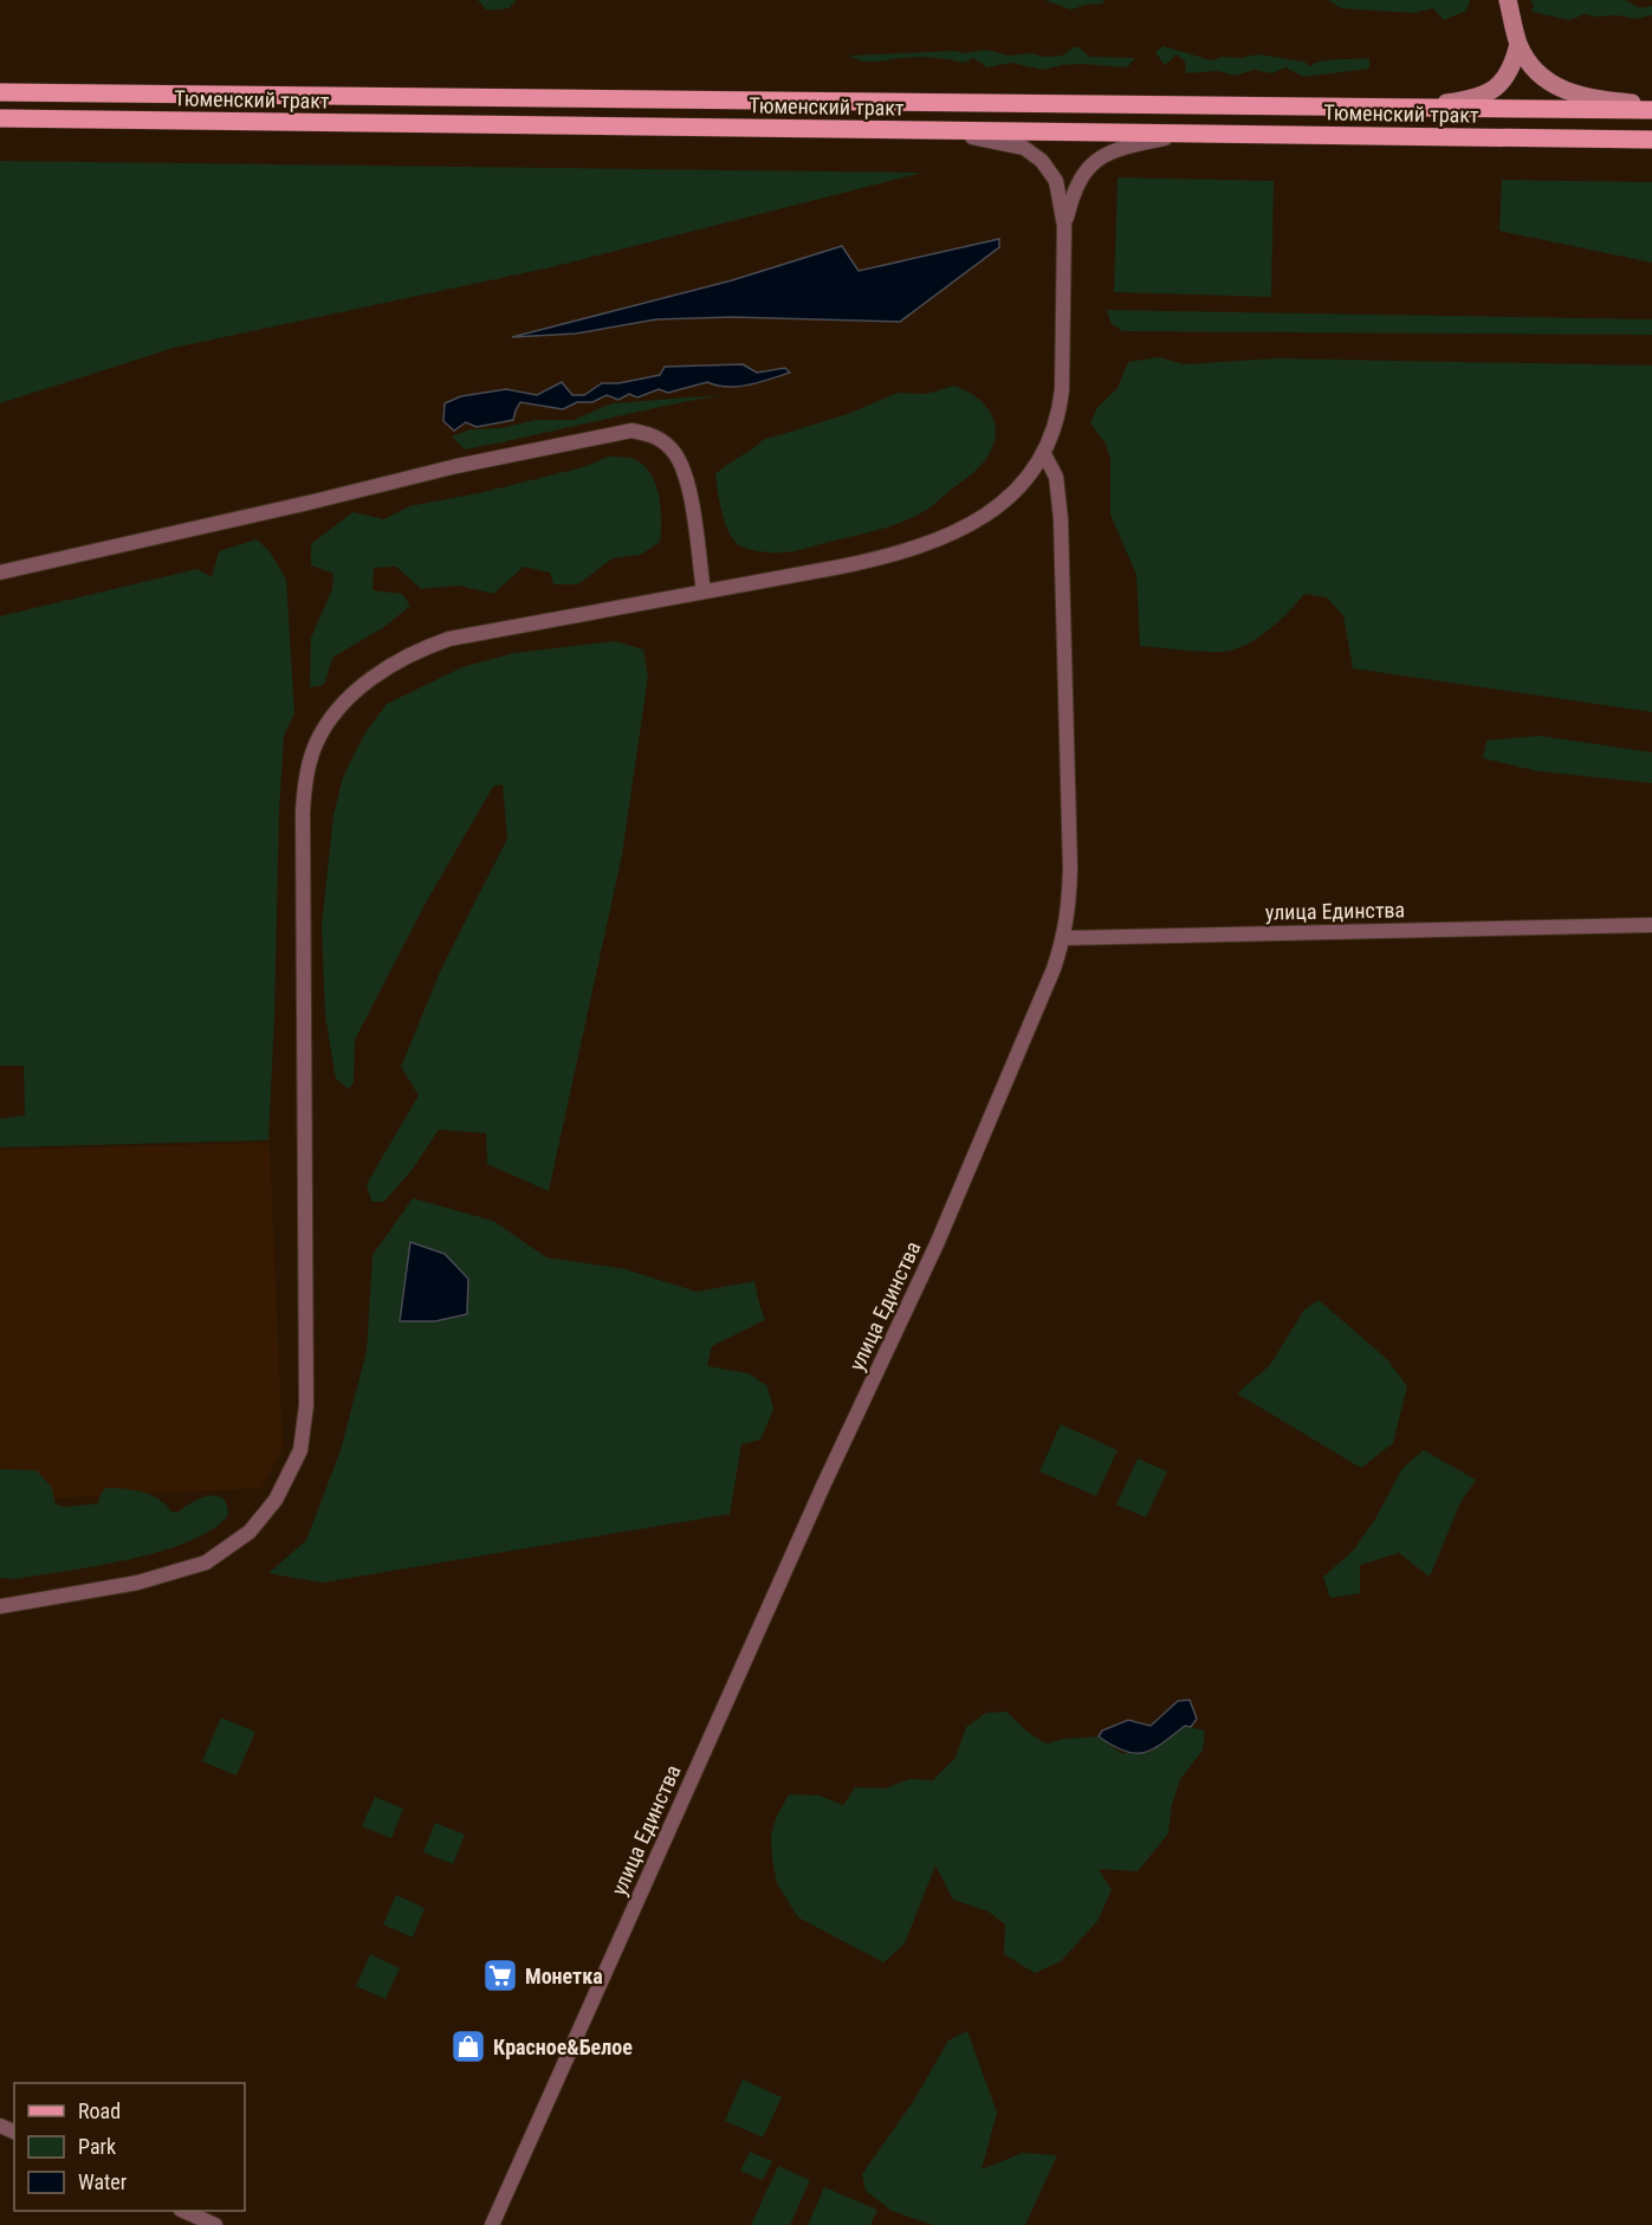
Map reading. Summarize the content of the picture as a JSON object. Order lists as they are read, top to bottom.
{
  "streets": {
    "main road": ["Тюменский тракт"],
    "street": ["улица Единства"]
  },
  "places": {
    "supermarket": ["Монетка"],
    "shop": ["Красное&Белое"]
  },
  "legend": ["Road", "Park", "Water"]
}
